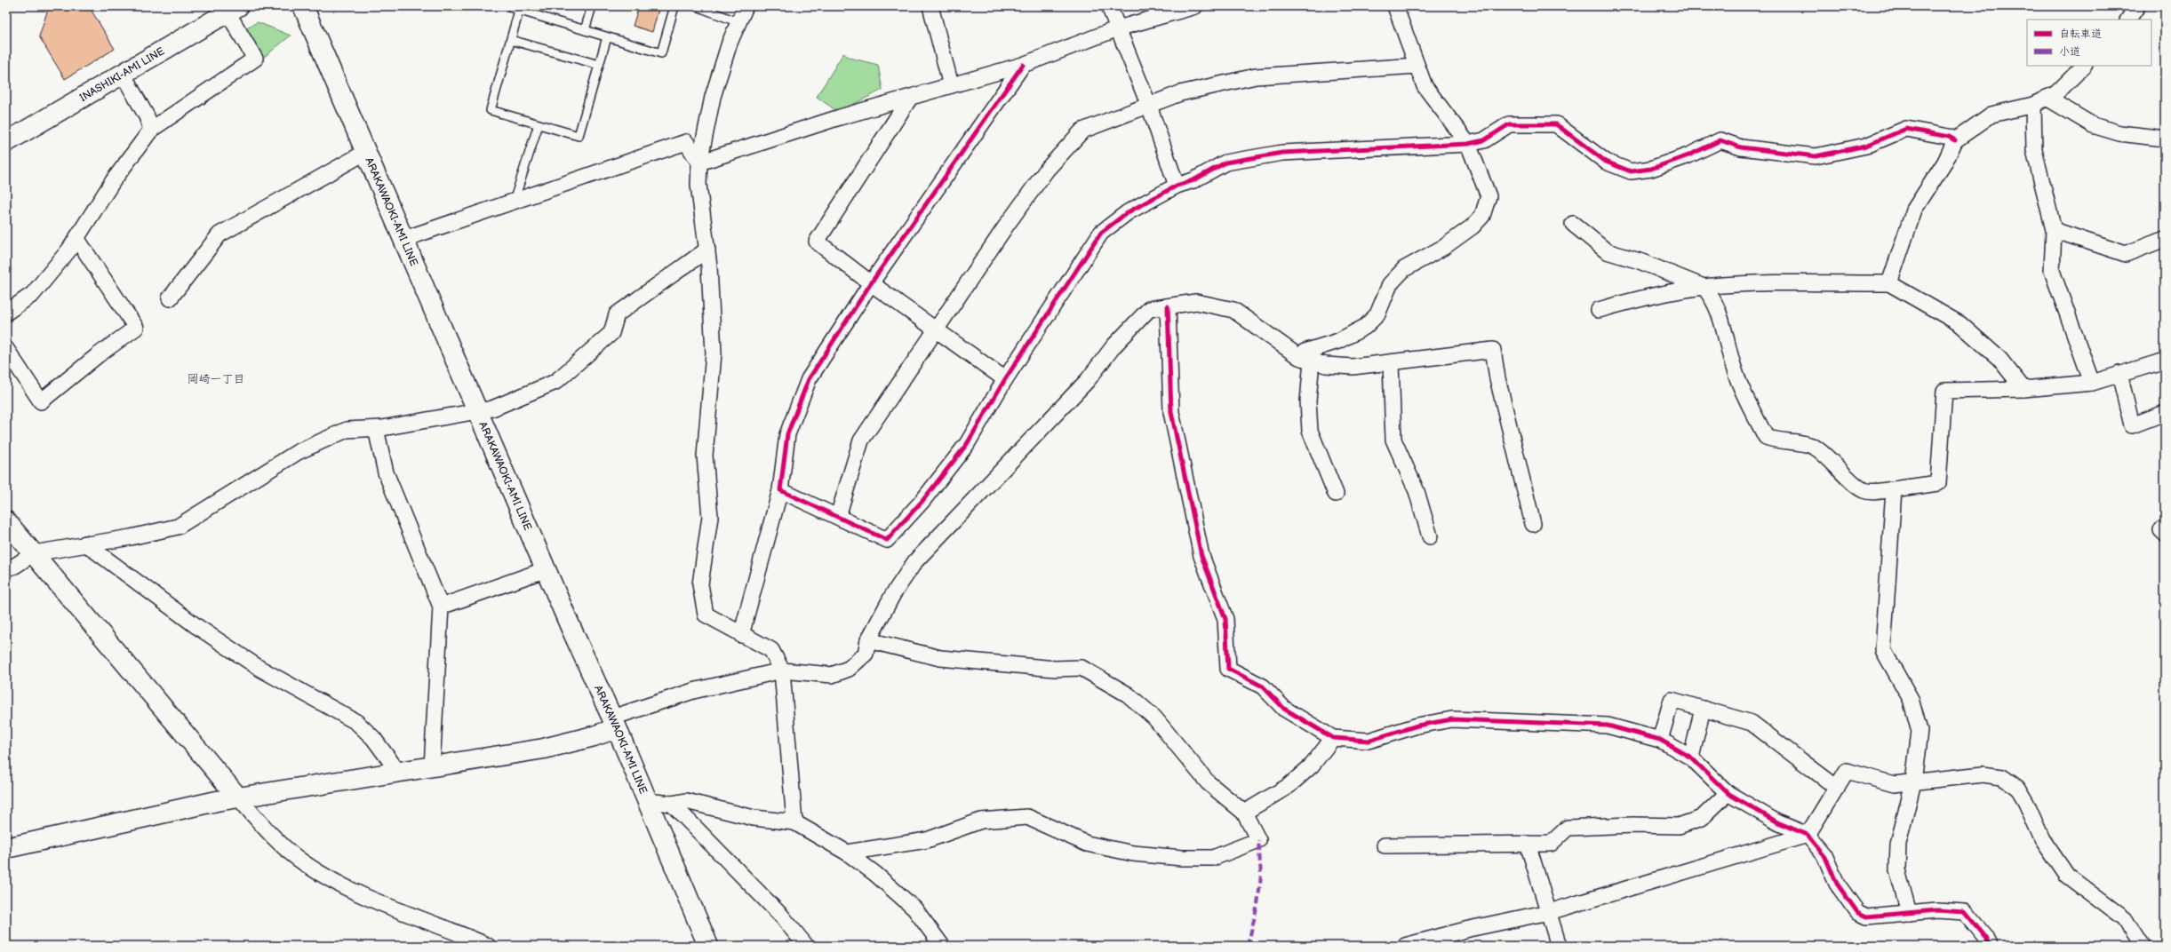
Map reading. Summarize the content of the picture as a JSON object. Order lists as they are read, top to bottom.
{
  "streets": {
    "main road": ["INASHIKI-AMI LINE", "ARAKAWAOKI-AMI LINE"]
  },
  "districts": ["岡崎一丁目"],
  "legend": ["自転車道", "小道"]
}
